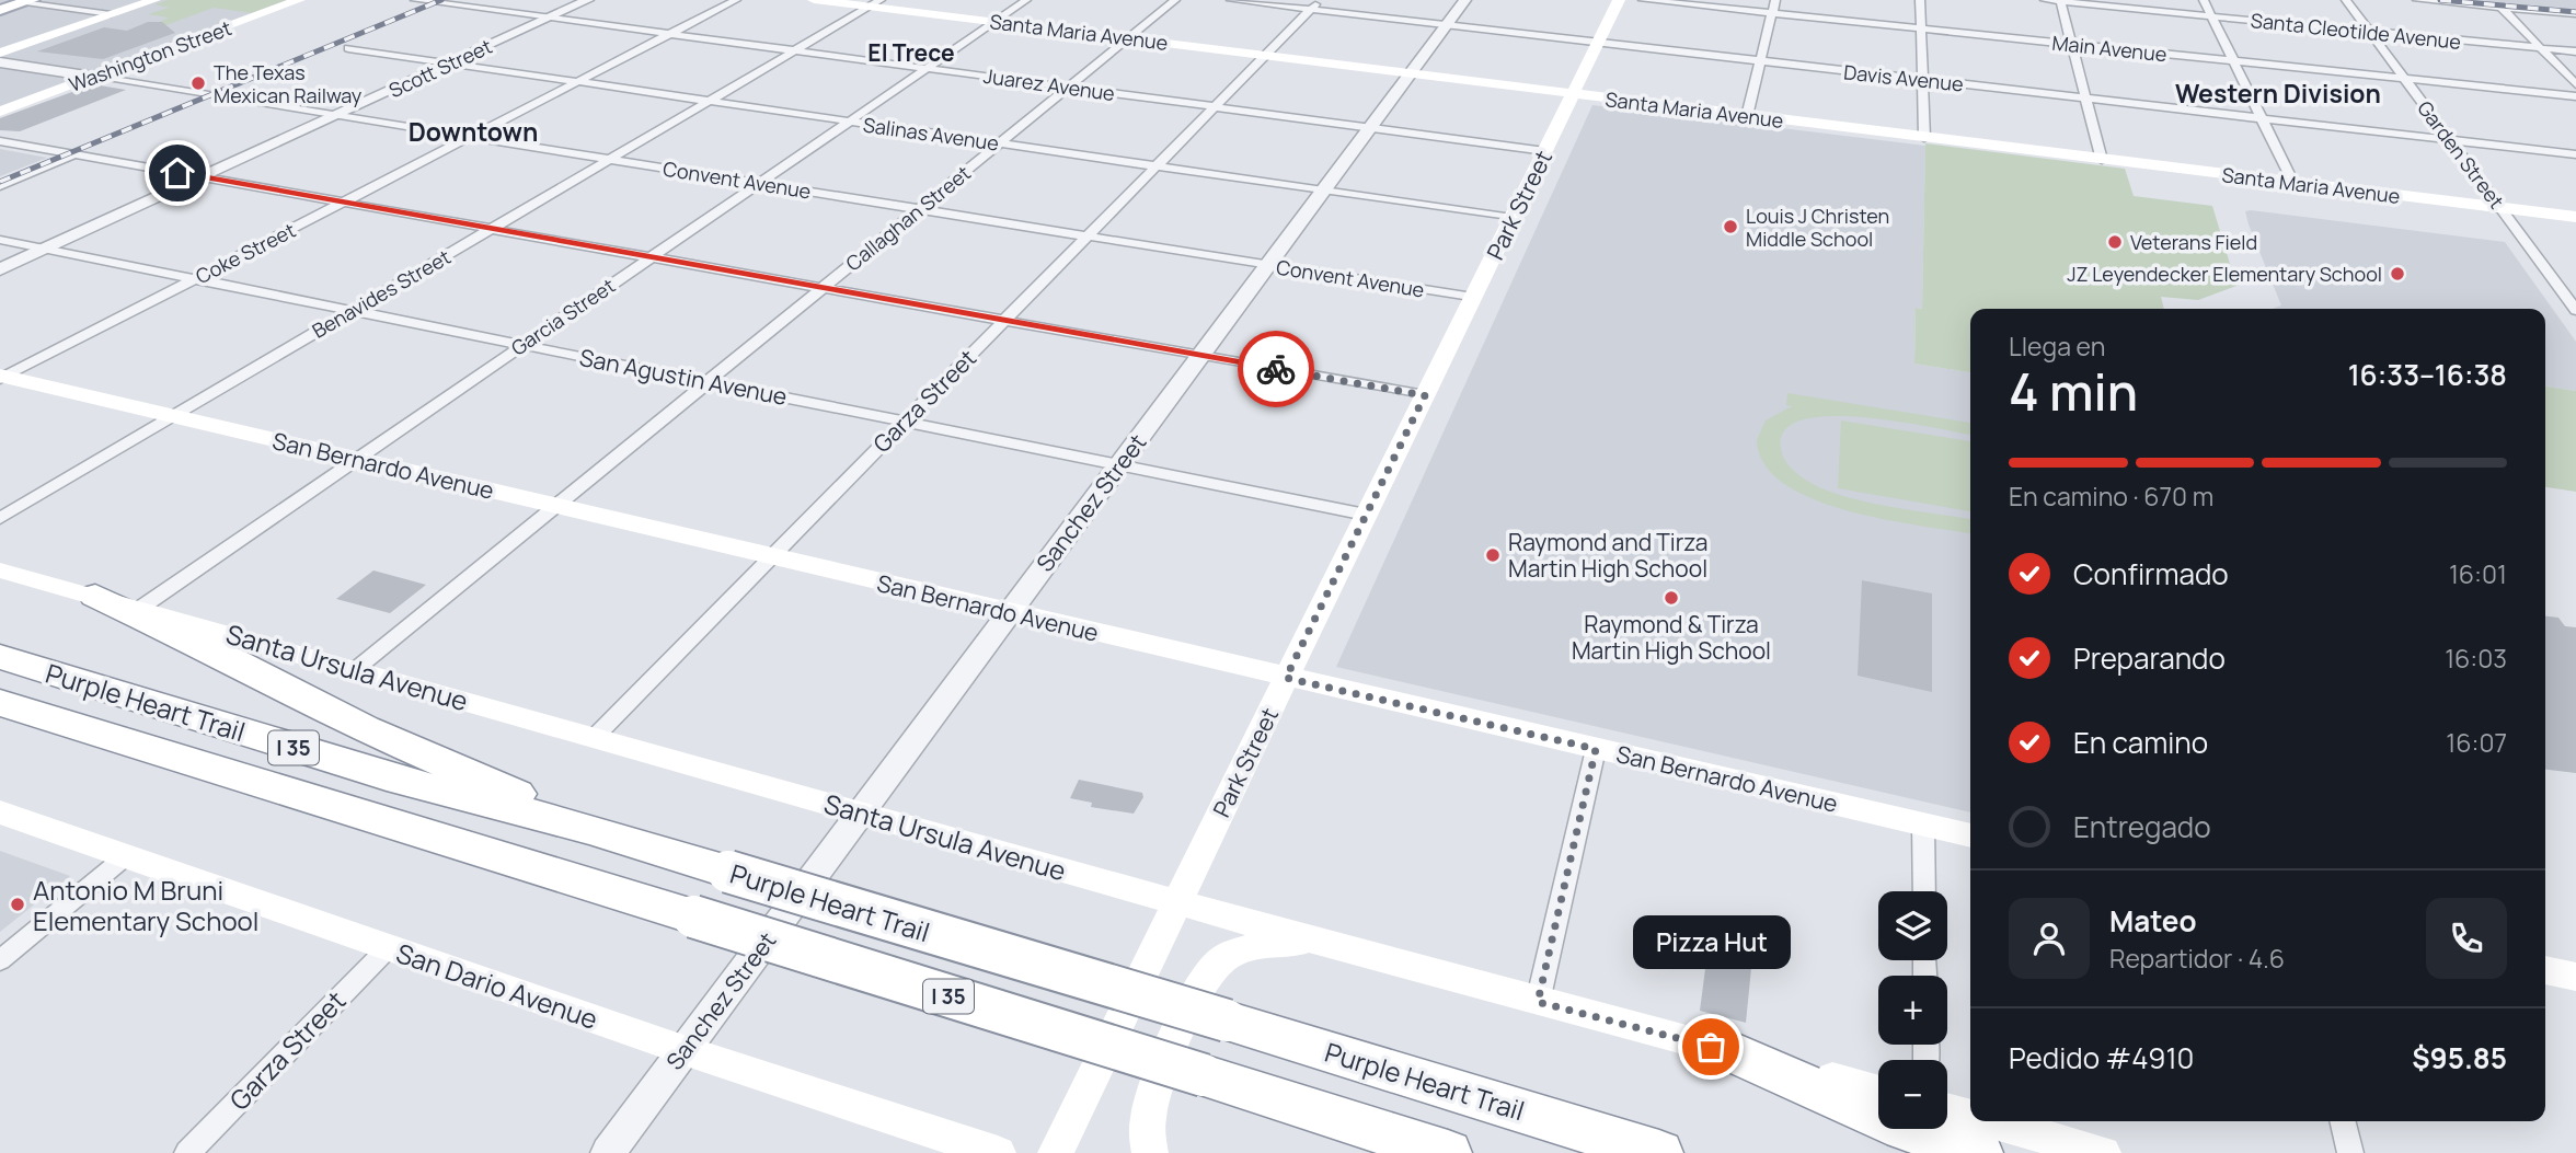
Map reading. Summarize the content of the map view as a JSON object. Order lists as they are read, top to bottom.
{
  "streets": {
    "highway": ["Purple Heart Trail", "I 35"],
    "main road": [
      "Santa Maria Avenue",
      "Washington Street",
      "Park Street",
      "San Bernardo Avenue",
      "Santa Ursula Avenue",
      "San Dario Avenue"
    ],
    "street": [
      "Santa Cleotilde Avenue",
      "Main Avenue",
      "Scott Street",
      "Davis Avenue",
      "Juarez Avenue",
      "Salinas Avenue",
      "Garden Street",
      "Convent Avenue",
      "Callaghan Street",
      "Coke Street",
      "Benavides Street",
      "Garcia Street",
      "San Agustin Avenue",
      "Garza Street",
      "Sanchez Street"
    ]
  },
  "crossings": [
    ["Santa Cleotilde Avenue", "Garden Street"],
    ["Santa Maria Avenue", "Garden Street"],
    ["Santa Maria Avenue", "Park Street"],
    ["Santa Maria Avenue", "Callaghan Street"],
    ["Santa Maria Avenue", "Benavides Street"],
    ["Santa Maria Avenue", "Garcia Street"],
    ["Santa Maria Avenue", "Garza Street"],
    ["Santa Maria Avenue", "Sanchez Street"],
    ["Main Avenue", "Garden Street"],
    ["Washington Street", "Convent Avenue"],
    ["Scott Street", "Juarez Avenue"],
    ["Scott Street", "Salinas Avenue"],
    ["Scott Street", "Convent Avenue"],
    ["Scott Street", "San Agustin Avenue"],
    ["Davis Avenue", "Garden Street"],
    ["Davis Avenue", "Park Street"],
    ["Davis Avenue", "Garza Street"],
    ["Davis Avenue", "Sanchez Street"],
    ["Juarez Avenue", "Park Street"],
    ["Juarez Avenue", "Callaghan Street"],
    ["Juarez Avenue", "Coke Street"],
    ["Juarez Avenue", "Benavides Street"],
    ["Juarez Avenue", "Garcia Street"],
    ["Juarez Avenue", "Garza Street"],
    ["Juarez Avenue", "Sanchez Street"],
    ["Salinas Avenue", "Park Street"],
    ["Salinas Avenue", "Callaghan Street"],
    ["Salinas Avenue", "Coke Street"],
    ["Salinas Avenue", "Benavides Street"],
    ["Salinas Avenue", "Garcia Street"],
    ["Salinas Avenue", "Garza Street"],
    ["Salinas Avenue", "Sanchez Street"],
    ["Convent Avenue", "Park Street"],
    ["Convent Avenue", "Callaghan Street"],
    ["Convent Avenue", "Coke Street"],
    ["Convent Avenue", "Benavides Street"],
    ["Convent Avenue", "Garcia Street"],
    ["Convent Avenue", "Garza Street"],
    ["Convent Avenue", "Sanchez Street"],
    ["Park Street", "San Agustin Avenue"],
    ["Park Street", "San Bernardo Avenue"],
    ["Park Street", "Santa Ursula Avenue"],
    ["Callaghan Street", "San Agustin Avenue"],
    ["Callaghan Street", "San Bernardo Avenue"],
    ["Callaghan Street", "Santa Ursula Avenue"],
    ["Coke Street", "San Agustin Avenue"],
    ["Coke Street", "San Bernardo Avenue"],
    ["Benavides Street", "San Agustin Avenue"],
    ["Benavides Street", "San Bernardo Avenue"],
    ["Garcia Street", "San Agustin Avenue"],
    ["Garcia Street", "San Bernardo Avenue"],
    ["Garcia Street", "Santa Ursula Avenue"],
    ["San Agustin Avenue", "Garza Street"],
    ["San Agustin Avenue", "Sanchez Street"],
    ["Garza Street", "San Bernardo Avenue"],
    ["Garza Street", "Santa Ursula Avenue"],
    ["Garza Street", "San Dario Avenue"],
    ["San Bernardo Avenue", "Sanchez Street"],
    ["Sanchez Street", "Santa Ursula Avenue"],
    ["Sanchez Street", "San Dario Avenue"]
  ],
  "districts": ["El Trece", "Western Division", "Downtown"],
  "places": [
    "The Texas Mexican Railway",
    "Louis J Christen Middle School",
    "Veterans Field",
    "JZ Leyendecker Elementary School",
    "Raymond and Tirza Martin High School",
    "Raymond & Tirza Martin High School",
    "Antonio M Bruni Elementary School",
    "Pizza Hut"
  ],
  "page": {
    "heading": ["4 min", "Llega en", "16:33–16:38"],
    "panel": [
      "Mateo",
      "Repartidor · 4.6",
      "Pedido #4910",
      "$95.85"
    ],
    "bar": "En camino · 670 m",
    "list": [
      ["Confirmado", "16:01"],
      ["Preparando", "16:03"],
      ["En camino", "16:07"],
      "Entregado"
    ],
    "map_buttons": ["+", "−"],
    "bubble": "Pizza Hut"
  }
}
